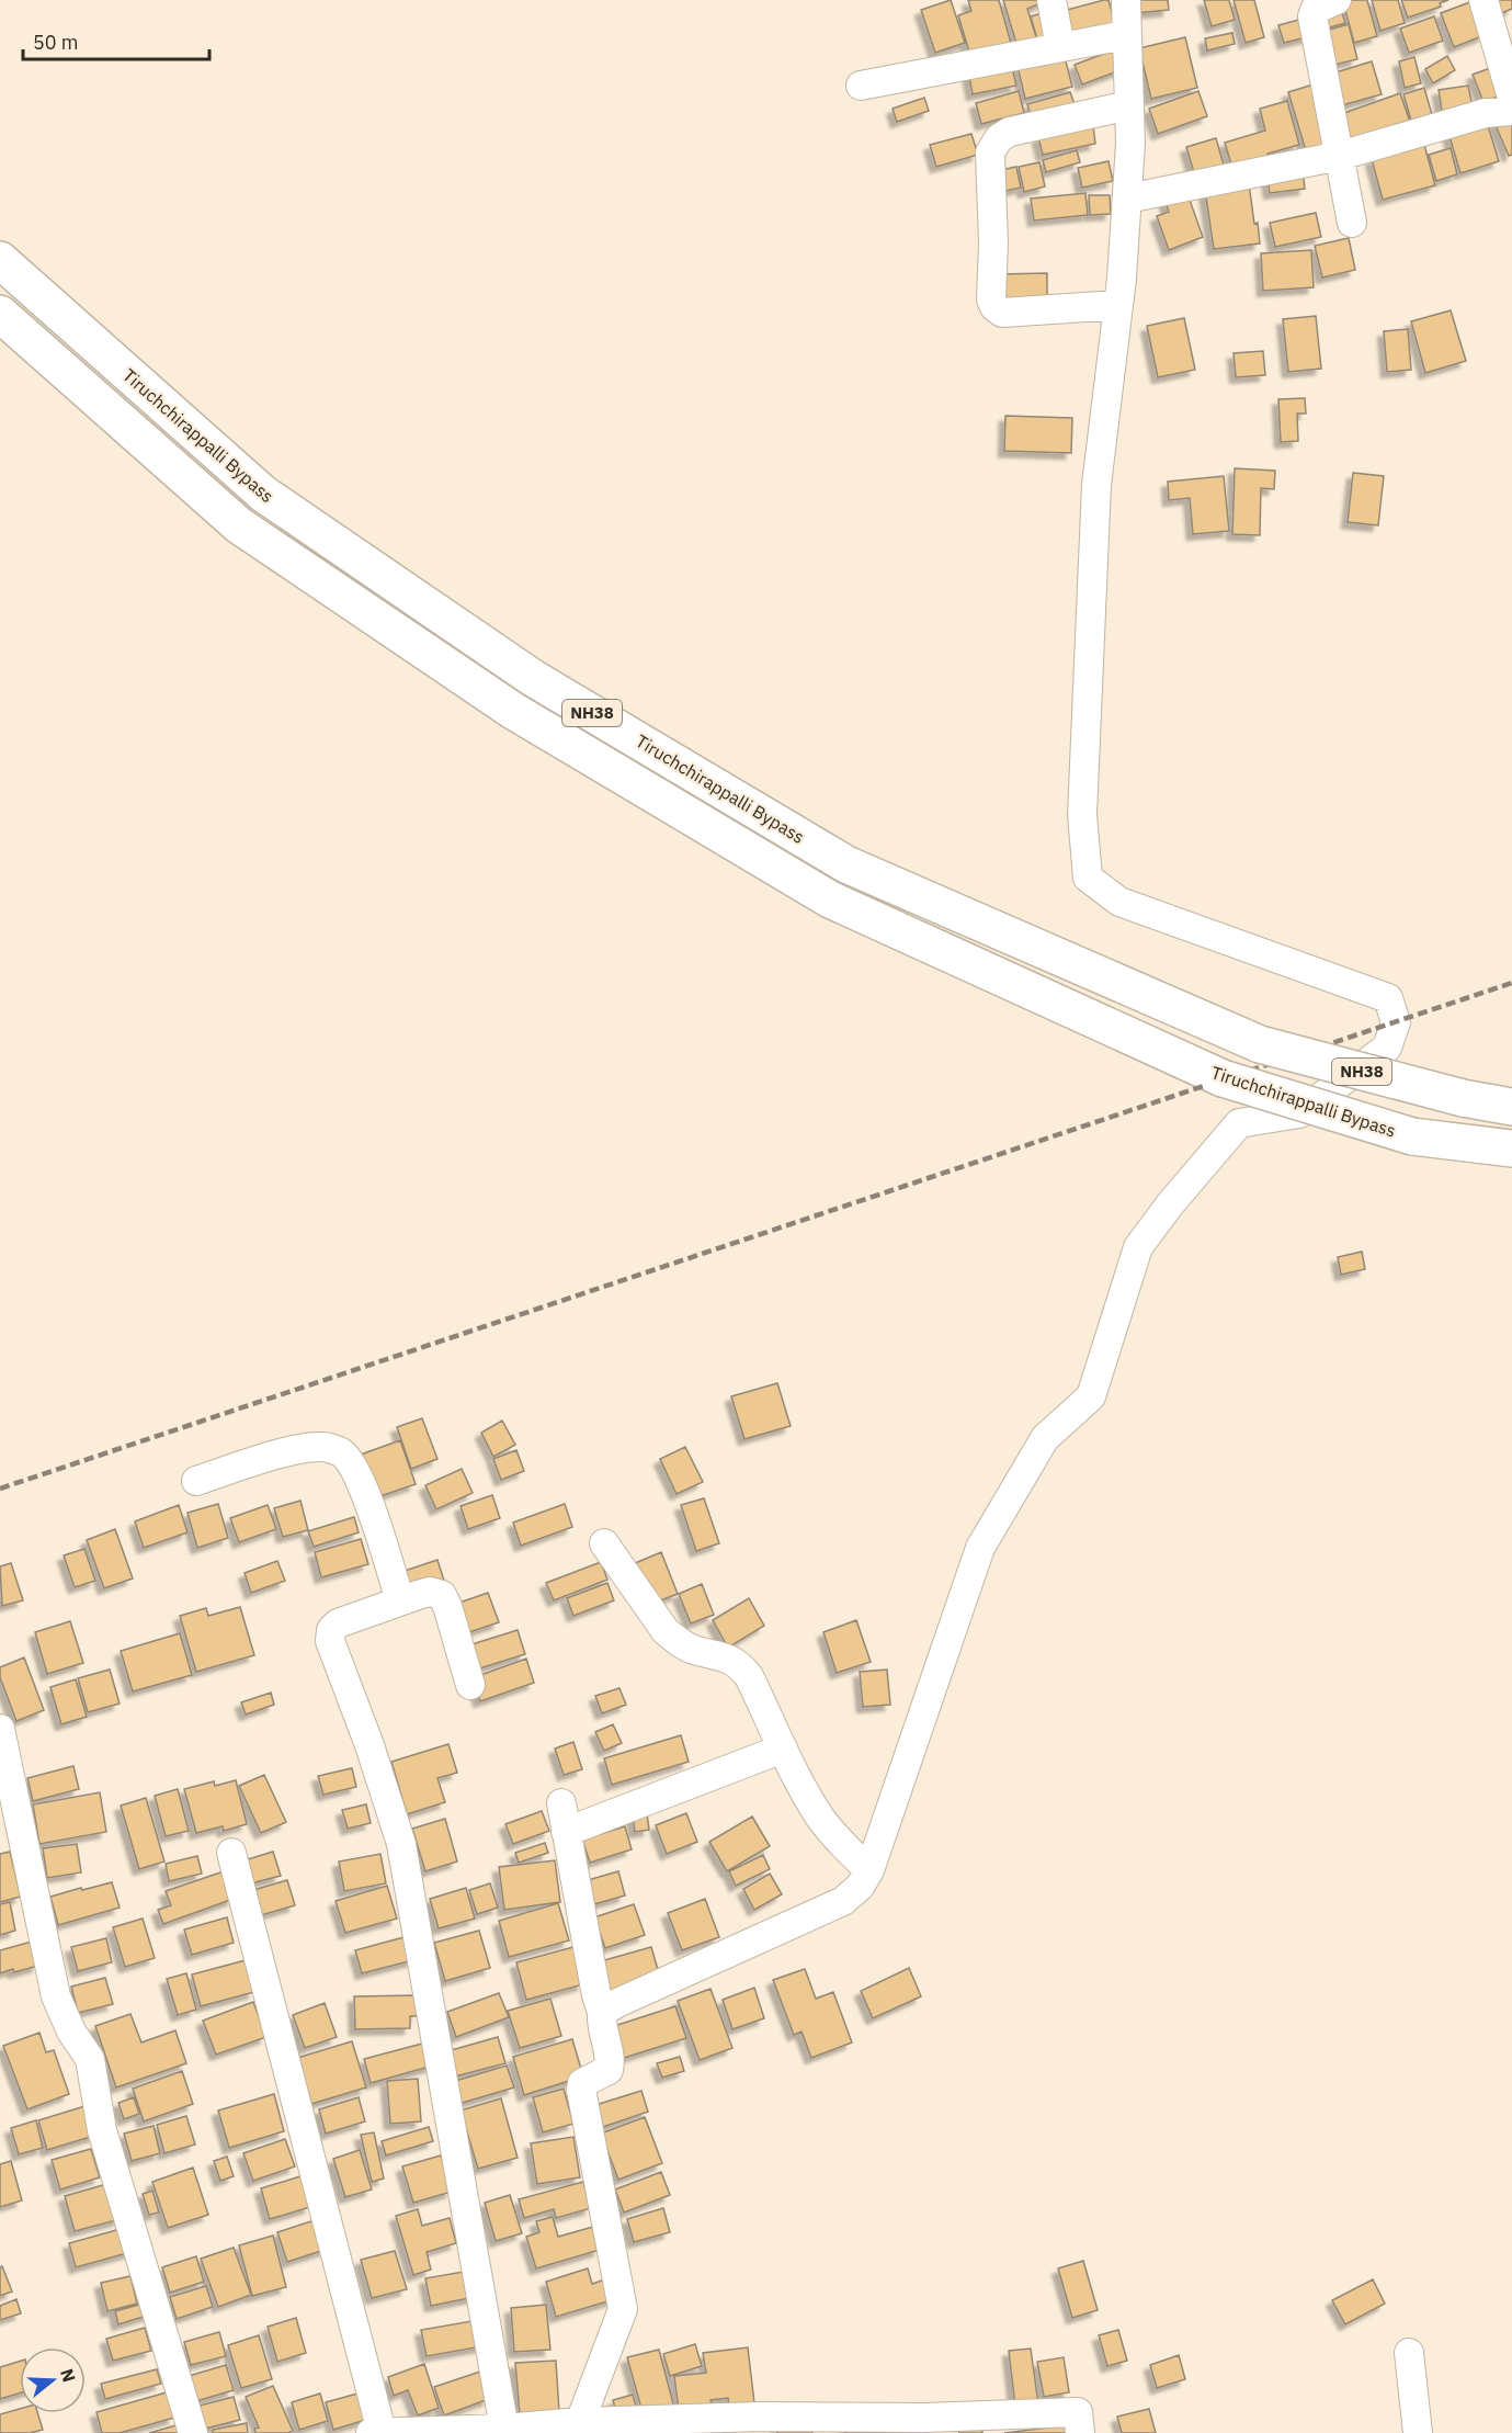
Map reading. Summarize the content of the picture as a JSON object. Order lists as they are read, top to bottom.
{
  "streets": {
    "highway": ["Tiruchchirappalli Bypass", "NH38"]
  },
  "scale_bar": "50 m",
  "north": "right"
}
